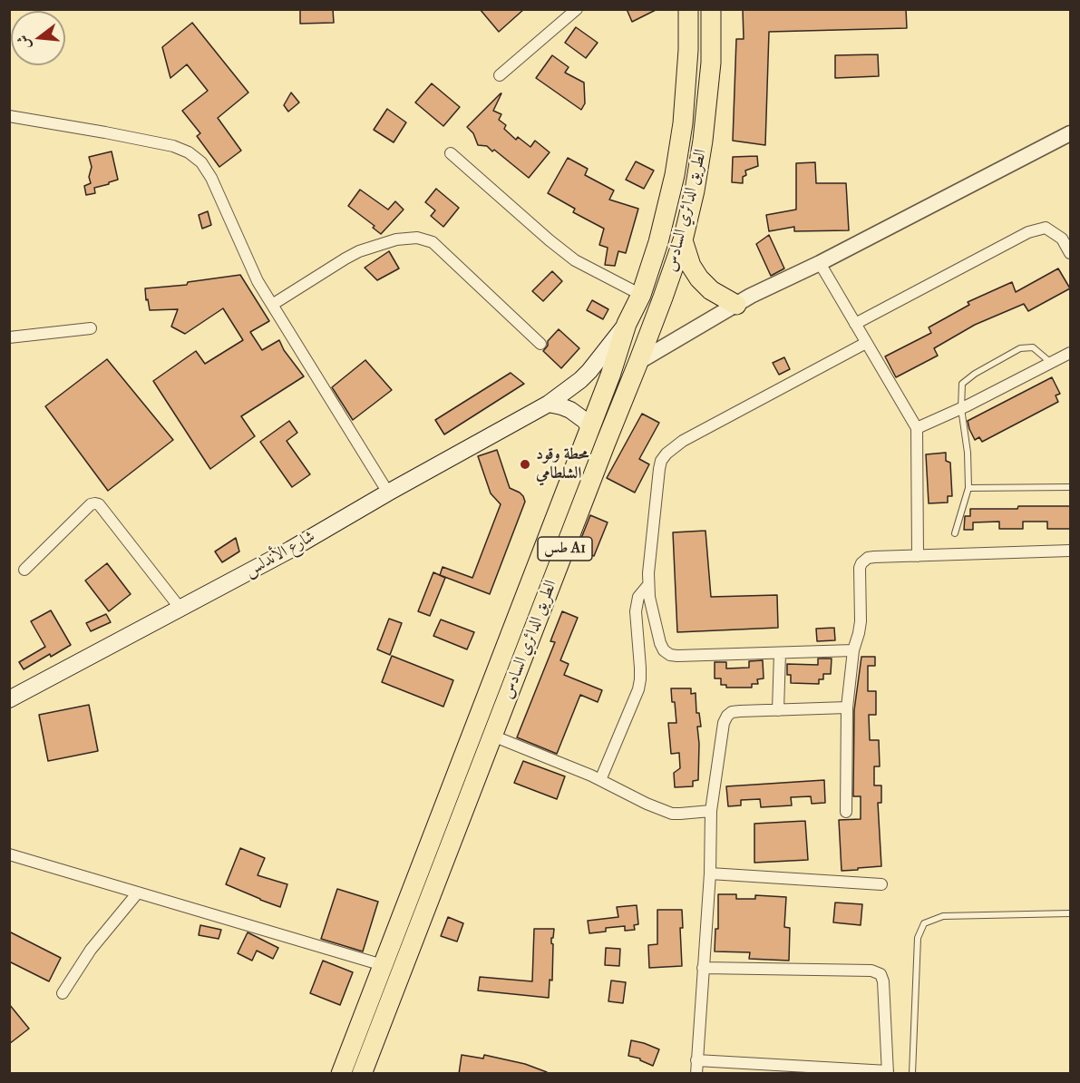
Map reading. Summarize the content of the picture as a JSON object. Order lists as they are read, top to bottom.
{
  "streets": {
    "highway": ["الطريق الدائري السادس", "طس A1"],
    "main road": ["شارع الأندلس"]
  },
  "crossings": [
    ["الطريق الدائري السادس", "شارع الأندلس"]
  ],
  "places": ["محطة وقود الشلطامي"],
  "north": "left"
}
